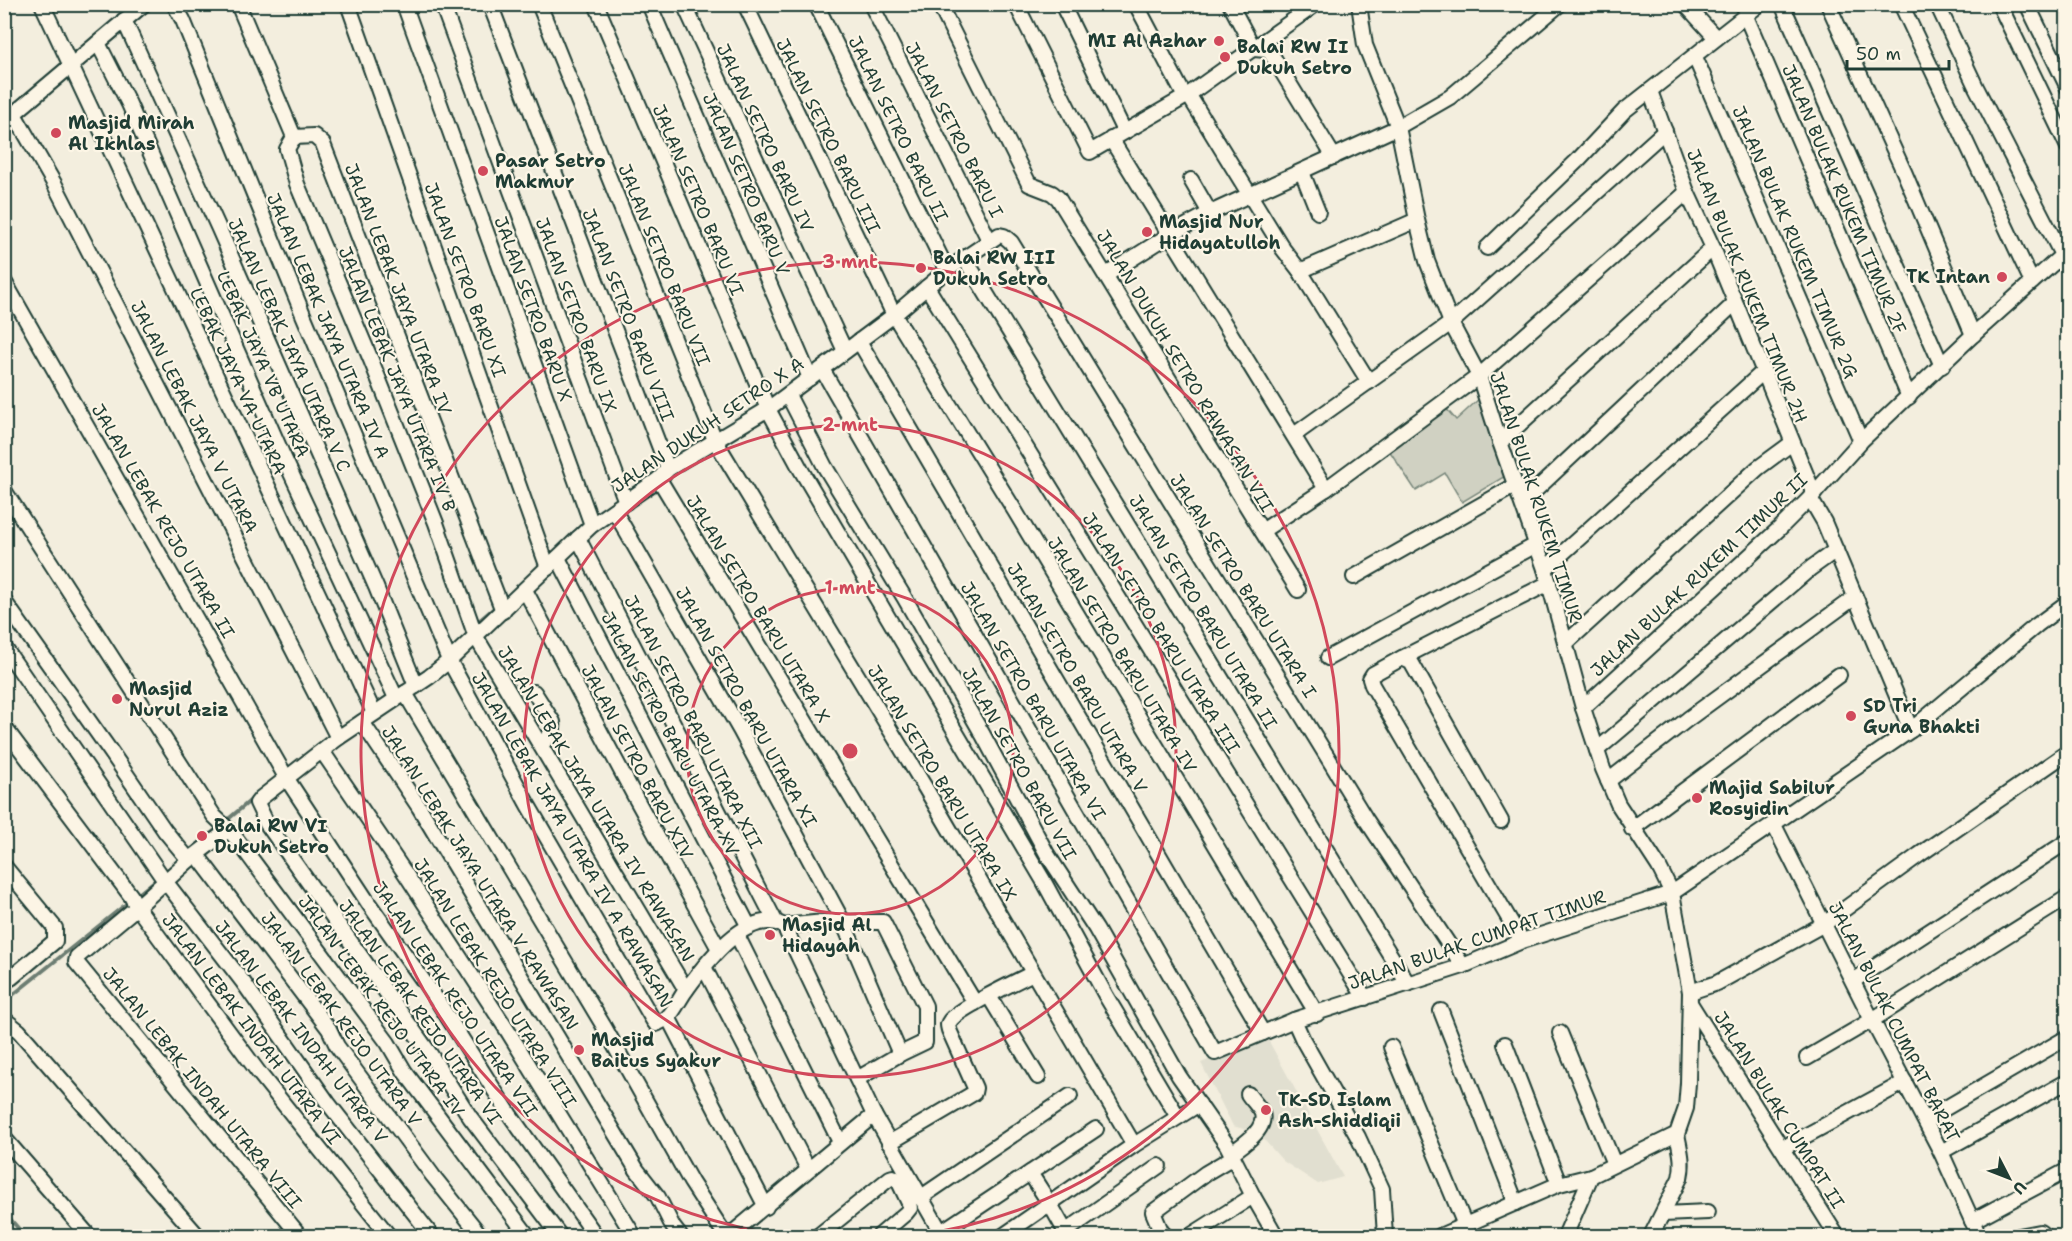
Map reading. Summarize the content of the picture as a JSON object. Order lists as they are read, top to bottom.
{
  "streets": {
    "street": [
      "JALAN SETRO BARU II",
      "JALAN SETRO BARU I",
      "JALAN SETRO BARU III",
      "JALAN SETRO BARU IV",
      "JALAN SETRO BARU V",
      "JALAN BULAK RUKEM TIMUR 2F",
      "JALAN SETRO BARU VI",
      "JALAN BULAK RUKEM TIMUR 2G",
      "JALAN SETRO BARU VII",
      "JALAN SETRO BARU XI",
      "JALAN BULAK RUKEM TIMUR 2H",
      "JALAN LEBAK JAYA UTARA IV",
      "JALAN SETRO BARU X",
      "JALAN SETRO BARU IX",
      "JALAN SETRO BARU VIII",
      "JALAN LEBAK JAYA UTARA IV A",
      "JALAN LEBAK JAYA UTARA V C",
      "LEBAK JAYA VB UTARA",
      "JALAN DUKUH SETRO RAWASAN VII",
      "JALAN LEBAK JAYA UTARA IV B",
      "LEBAK JAYA VA UTARA",
      "JALAN LEBAK JAYA V UTARA",
      "JALAN DUKUH SETRO X A",
      "JALAN BULAK RUKEM TIMUR",
      "JALAN LEBAK REJO UTARA II",
      "JALAN BULAK RUKEM TIMUR II",
      "JALAN SETRO BARU UTARA I",
      "JALAN SETRO BARU UTARA X",
      "JALAN SETRO BARU UTARA II",
      "JALAN SETRO BARU UTARA III",
      "JALAN SETRO BARU UTARA IV",
      "JALAN SETRO BARU UTARA V",
      "JALAN SETRO BARU UTARA VI",
      "JALAN SETRO BARU UTARA XI",
      "JALAN SETRO BARU UTARA XII",
      "JALAN SETRO BARU UTARA XV",
      "JALAN SETRO BARU XIV",
      "JALAN SETRO BARU UTARA IX",
      "JALAN LEBAK JAYA UTARA IV RAWASAN",
      "JALAN LEBAK JAYA UTARA IV A RAWASAN",
      "JALAN LEBAK JAYA UTARA V RAWASAN",
      "JALAN BULAK CUMPAT TIMUR",
      "JALAN LEBAK REJO UTARA VIII",
      "JALAN LEBAK REJO UTARA VII",
      "JALAN LEBAK REJO UTARA IV",
      "JALAN LEBAK REJO UTARA VI",
      "JALAN LEBAK REJO UTARA V",
      "JALAN BULAK CUMPAT BARAT",
      "JALAN LEBAK INDAH UTARA VI",
      "JALAN LEBAK INDAH UTARA V",
      "JALAN LEBAK INDAH UTARA VIII",
      "JALAN BULAK CUMPAT II"
    ]
  },
  "crossings": [
    ["JALAN SETRO BARU II", "JALAN DUKUH SETRO X A"],
    ["JALAN SETRO BARU I", "JALAN DUKUH SETRO X A"],
    ["JALAN SETRO BARU I", "JALAN SETRO BARU UTARA I"],
    ["JALAN SETRO BARU III", "JALAN DUKUH SETRO X A"],
    ["JALAN SETRO BARU III", "JALAN SETRO BARU UTARA IV"],
    ["JALAN SETRO BARU IV", "JALAN DUKUH SETRO X A"],
    ["JALAN SETRO BARU V", "JALAN DUKUH SETRO X A"],
    ["JALAN BULAK RUKEM TIMUR 2F", "JALAN BULAK RUKEM TIMUR II"],
    ["JALAN SETRO BARU VI", "JALAN DUKUH SETRO X A"],
    ["JALAN BULAK RUKEM TIMUR 2G", "JALAN BULAK RUKEM TIMUR II"],
    ["JALAN SETRO BARU VII", "JALAN DUKUH SETRO X A"],
    ["JALAN SETRO BARU VII", "JALAN SETRO BARU UTARA IX"],
    ["JALAN SETRO BARU XI", "JALAN DUKUH SETRO X A"],
    ["JALAN SETRO BARU XI", "JALAN SETRO BARU UTARA XV"],
    ["JALAN BULAK RUKEM TIMUR 2H", "JALAN BULAK RUKEM TIMUR II"],
    ["JALAN BULAK RUKEM TIMUR 2H", "JALAN BULAK CUMPAT TIMUR"],
    ["JALAN LEBAK JAYA UTARA IV", "JALAN LEBAK JAYA UTARA IV B"],
    ["JALAN LEBAK JAYA UTARA IV", "JALAN DUKUH SETRO X A"],
    ["JALAN SETRO BARU X", "JALAN DUKUH SETRO X A"],
    ["JALAN SETRO BARU IX", "JALAN DUKUH SETRO X A"],
    ["JALAN SETRO BARU IX", "JALAN SETRO BARU UTARA XI"],
    ["JALAN SETRO BARU VIII", "JALAN DUKUH SETRO X A"],
    ["JALAN SETRO BARU VIII", "JALAN SETRO BARU UTARA X"],
    ["JALAN LEBAK JAYA UTARA IV A", "JALAN DUKUH SETRO X A"],
    ["JALAN LEBAK JAYA UTARA IV A", "JALAN LEBAK JAYA UTARA IV A RAWASAN"],
    ["JALAN LEBAK JAYA UTARA V C", "LEBAK JAYA VB UTARA"],
    ["JALAN LEBAK JAYA UTARA V C", "JALAN DUKUH SETRO X A"],
    ["LEBAK JAYA VB UTARA", "JALAN DUKUH SETRO X A"],
    ["JALAN LEBAK JAYA UTARA IV B", "JALAN DUKUH SETRO X A"],
    ["JALAN LEBAK JAYA UTARA IV B", "JALAN LEBAK JAYA UTARA IV RAWASAN"],
    ["LEBAK JAYA VA UTARA", "JALAN DUKUH SETRO X A"],
    ["JALAN LEBAK JAYA V UTARA", "JALAN DUKUH SETRO X A"],
    ["JALAN DUKUH SETRO X A", "JALAN LEBAK REJO UTARA II"],
    ["JALAN DUKUH SETRO X A", "JALAN SETRO BARU UTARA I"],
    ["JALAN DUKUH SETRO X A", "JALAN SETRO BARU UTARA X"],
    ["JALAN DUKUH SETRO X A", "JALAN SETRO BARU UTARA II"],
    ["JALAN DUKUH SETRO X A", "JALAN SETRO BARU UTARA III"],
    ["JALAN DUKUH SETRO X A", "JALAN SETRO BARU UTARA IV"],
    ["JALAN DUKUH SETRO X A", "JALAN SETRO BARU UTARA V"],
    ["JALAN DUKUH SETRO X A", "JALAN SETRO BARU UTARA VI"],
    ["JALAN DUKUH SETRO X A", "JALAN SETRO BARU UTARA XI"],
    ["JALAN DUKUH SETRO X A", "JALAN SETRO BARU UTARA XII"],
    ["JALAN DUKUH SETRO X A", "JALAN SETRO BARU UTARA XV"],
    ["JALAN DUKUH SETRO X A", "JALAN SETRO BARU XIV"],
    ["JALAN DUKUH SETRO X A", "JALAN SETRO BARU UTARA IX"],
    ["JALAN DUKUH SETRO X A", "JALAN LEBAK JAYA UTARA IV RAWASAN"],
    ["JALAN DUKUH SETRO X A", "JALAN LEBAK JAYA UTARA IV A RAWASAN"],
    ["JALAN DUKUH SETRO X A", "JALAN LEBAK JAYA UTARA V RAWASAN"],
    ["JALAN DUKUH SETRO X A", "JALAN LEBAK REJO UTARA VIII"],
    ["JALAN DUKUH SETRO X A", "JALAN LEBAK REJO UTARA VII"],
    ["JALAN DUKUH SETRO X A", "JALAN LEBAK REJO UTARA VI"],
    ["JALAN BULAK RUKEM TIMUR", "JALAN BULAK RUKEM TIMUR II"],
    ["JALAN LEBAK REJO UTARA II", "JALAN LEBAK REJO UTARA VII"],
    ["JALAN SETRO BARU UTARA I", "JALAN BULAK CUMPAT TIMUR"],
    ["JALAN SETRO BARU UTARA II", "JALAN BULAK CUMPAT TIMUR"],
    ["JALAN SETRO BARU UTARA III", "JALAN BULAK CUMPAT TIMUR"],
    ["JALAN SETRO BARU UTARA IV", "JALAN BULAK CUMPAT TIMUR"],
    ["JALAN SETRO BARU UTARA V", "JALAN BULAK CUMPAT TIMUR"],
    ["JALAN SETRO BARU UTARA VI", "JALAN BULAK CUMPAT TIMUR"],
    ["JALAN BULAK CUMPAT TIMUR", "JALAN BULAK CUMPAT BARAT"],
    ["JALAN LEBAK INDAH UTARA VI", "JALAN LEBAK INDAH UTARA VIII"]
  ],
  "places": [
    "MI Al Azhar",
    "Balai RW II Dukuh Setro",
    "Masjid Mirah Al Ikhlas",
    "Pasar Setro Makmur",
    "Masjid Nur Hidayatulloh",
    "Balai RW III Dukuh Setro",
    "TK Intan",
    "Masjid Nurul Aziz",
    "SD Tri Guna Bhakti",
    "Majid Sabilur Rosyidin",
    "Balai RW VI Dukuh Setro",
    "Masjid Al Hidayah",
    "Masjid Baitus Syakur",
    "TK-SD Islam Ash-Shiddiqii"
  ],
  "scale_bar": "50 m",
  "north": "bottom right",
  "rings": ["3 mnt", "2 mnt", "1 mnt"]
}
